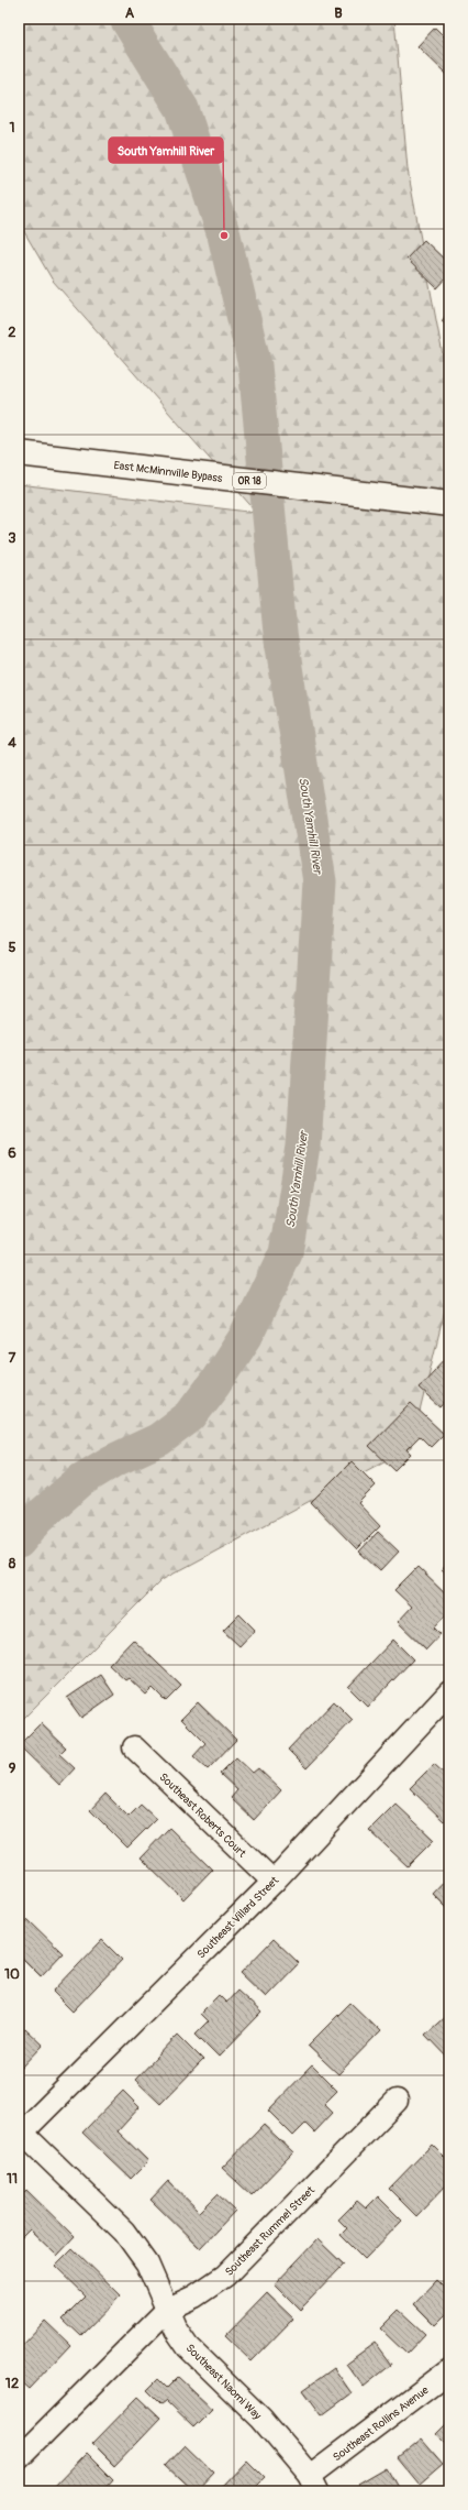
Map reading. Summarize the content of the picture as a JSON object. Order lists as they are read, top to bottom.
{
  "streets": {
    "highway": ["East McMinnville Bypass", "OR 18"],
    "street": [
      "Southeast Roberts Court",
      "Southeast Villard Street",
      "Southeast Rummel Street",
      "Southeast Naomi Way",
      "Southeast Rollins Avenue"
    ]
  },
  "crossings": [
    ["Southeast Roberts Court", "Southeast Villard Street"],
    ["Southeast Villard Street", "Southeast Naomi Way"],
    ["Southeast Rummel Street", "Southeast Naomi Way"],
    ["Southeast Naomi Way", "Southeast Rollins Avenue"]
  ],
  "water": ["South Yamhill River"],
  "places": ["South Yamhill River"],
  "grid": {
    "columns": ["A", "B"],
    "rows": [
      "1",
      "2",
      "3",
      "4",
      "5",
      "6",
      "7",
      "8",
      "9",
      "10",
      "11",
      "12"
    ]
  }
}
